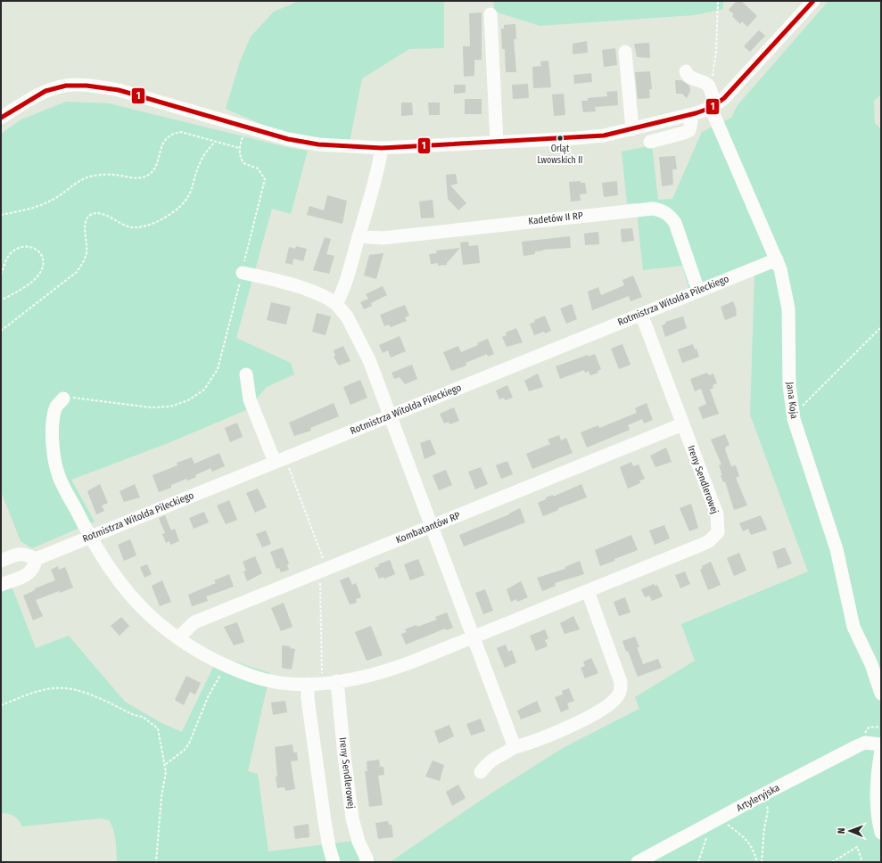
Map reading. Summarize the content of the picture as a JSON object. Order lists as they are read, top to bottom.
{
  "streets": {
    "street": [
      "Kadetów II RP",
      "Rotmistrza Witolda Pileckiego",
      "Jana Koja",
      "Ireny Sendlerowej",
      "Kombatantów RP",
      "Artyleryjska"
    ]
  },
  "crossings": [
    ["Kadetów II RP", "Rotmistrza Witolda Pileckiego"],
    ["Rotmistrza Witolda Pileckiego", "Jana Koja"],
    ["Rotmistrza Witolda Pileckiego", "Ireny Sendlerowej"],
    ["Ireny Sendlerowej", "Kombatantów RP"]
  ],
  "places": ["Orląt Lwowskich II"],
  "lines": ["transit line 1"],
  "north": "left"
}
